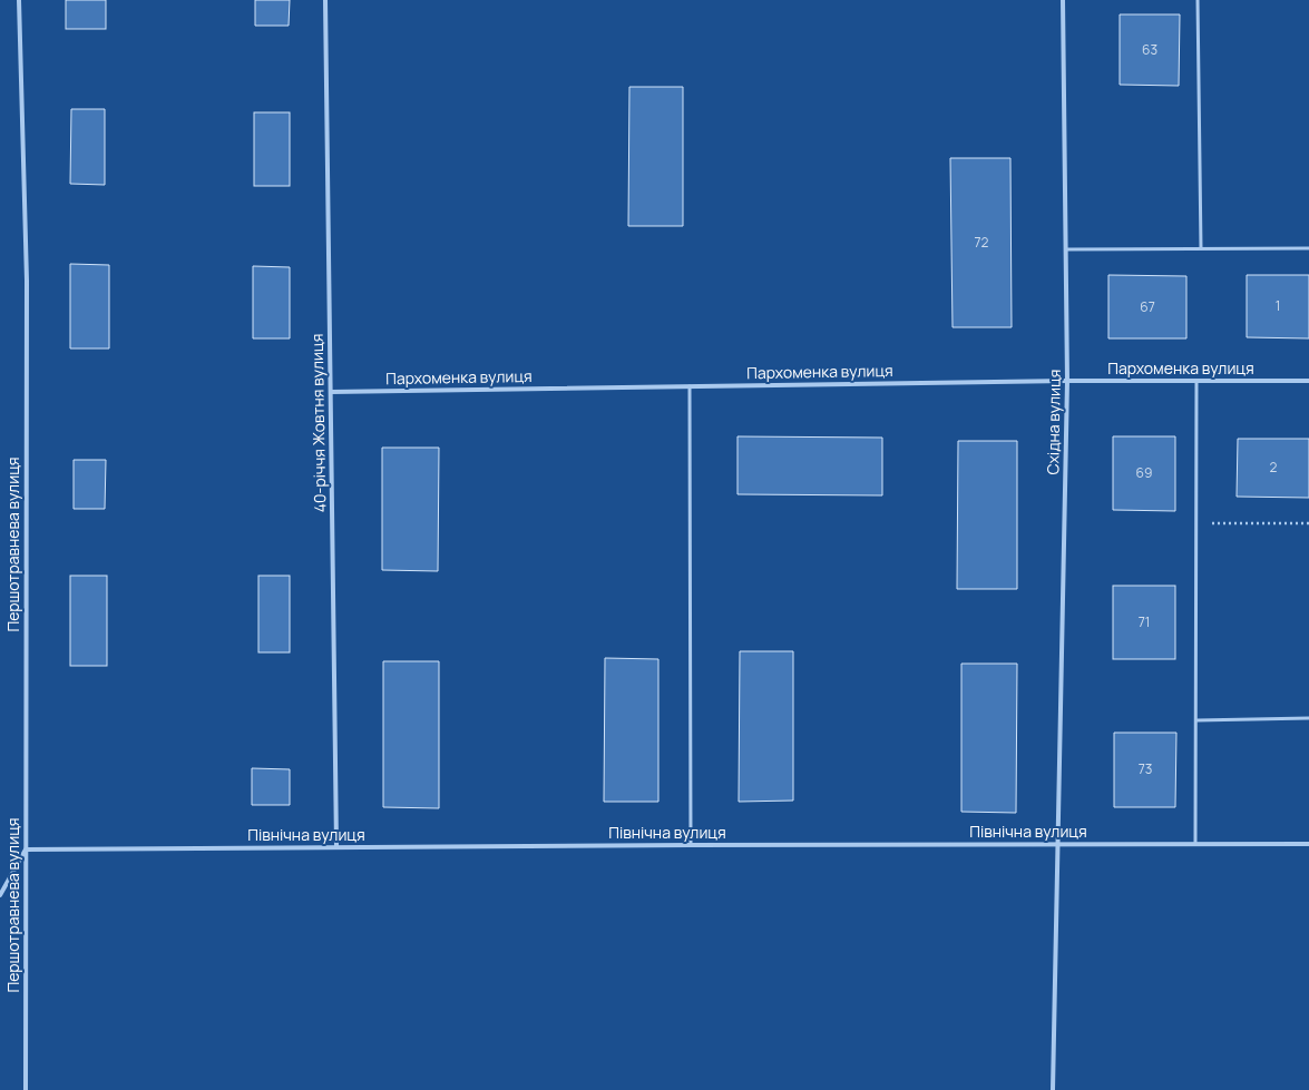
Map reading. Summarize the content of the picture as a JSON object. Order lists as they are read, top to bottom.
{
  "streets": {
    "street": [
      "Пархоменка вулиця",
      "Східна вулиця",
      "40-річчя Жовтня вулиця",
      "Першотравнева вулиця",
      "Північна вулиця"
    ]
  },
  "crossings": [
    ["Пархоменка вулиця", "Східна вулиця"],
    ["Пархоменка вулиця", "40-річчя Жовтня вулиця"],
    ["Східна вулиця", "Північна вулиця"],
    ["40-річчя Жовтня вулиця", "Північна вулиця"],
    ["Першотравнева вулиця", "Північна вулиця"]
  ],
  "house_numbers": [
    "63",
    "72",
    "1",
    "67",
    "2",
    "69",
    "71",
    "73"
  ]
}
